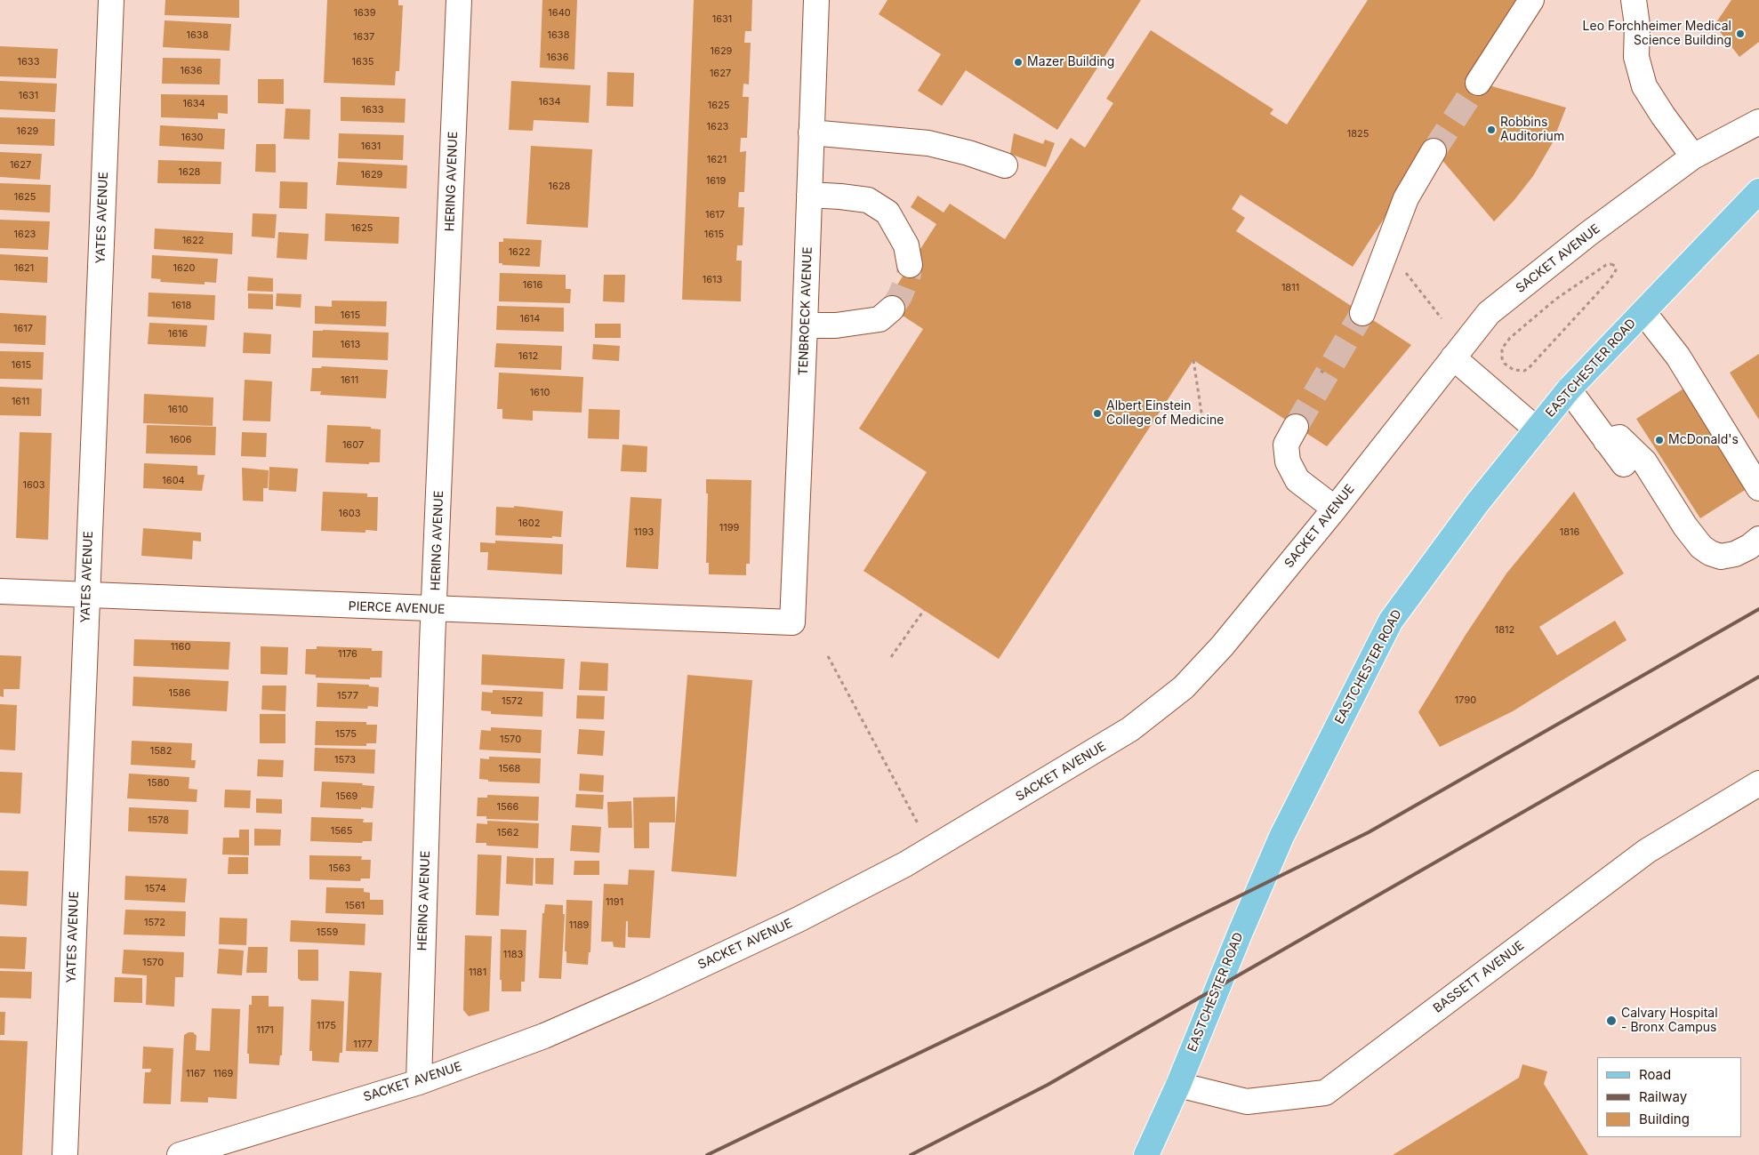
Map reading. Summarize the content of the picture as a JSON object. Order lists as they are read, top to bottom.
{
  "streets": {
    "main road": ["EASTCHESTER ROAD"],
    "street": [
      "HERING AVENUE",
      "YATES AVENUE",
      "SACKET AVENUE",
      "TENBROECK AVENUE",
      "PIERCE AVENUE",
      "BASSETT AVENUE"
    ]
  },
  "crossings": [
    ["HERING AVENUE", "SACKET AVENUE"],
    ["HERING AVENUE", "PIERCE AVENUE"],
    ["YATES AVENUE", "PIERCE AVENUE"],
    ["TENBROECK AVENUE", "PIERCE AVENUE"],
    ["EASTCHESTER ROAD", "BASSETT AVENUE"]
  ],
  "places": [
    "Leo Forchheimer Medical Science Building",
    "Mazer Building",
    "Robbins Auditorium",
    "Albert Einstein College of Medicine",
    "McDonald's",
    "Calvary Hospital - Bronx Campus"
  ],
  "house_numbers": [
    "1639",
    "1640",
    "1631",
    "1638",
    "1638",
    "1637",
    "1629",
    "1636",
    "1633",
    "1635",
    "1636",
    "1627",
    "1631",
    "1634",
    "1634",
    "1625",
    "1633",
    "1623",
    "1629",
    "1825",
    "1630",
    "1631",
    "1621",
    "1627",
    "1628",
    "1629",
    "1619",
    "1628",
    "1625",
    "1617",
    "1625",
    "1623",
    "1615",
    "1622",
    "1622",
    "1621",
    "1620",
    "1613",
    "1616",
    "1811",
    "1618",
    "1615",
    "1614",
    "1617",
    "1616",
    "1613",
    "1612",
    "1615",
    "1611",
    "1610",
    "1611",
    "1610",
    "1606",
    "1607",
    "1604",
    "1603",
    "1603",
    "1602",
    "1199",
    "1193",
    "1816",
    "1812",
    "1160",
    "1176",
    "1586",
    "1577",
    "1790",
    "1572",
    "1575",
    "1570",
    "1582",
    "1573",
    "1568",
    "1580",
    "1569",
    "1566",
    "1578",
    "1565",
    "1562",
    "1563",
    "1574",
    "1191",
    "1561",
    "1572",
    "1189",
    "1559",
    "1183",
    "1570",
    "1181",
    "1175",
    "1171",
    "1177",
    "1167",
    "1169"
  ],
  "legend": ["Road", "Railway", "Building"]
}
